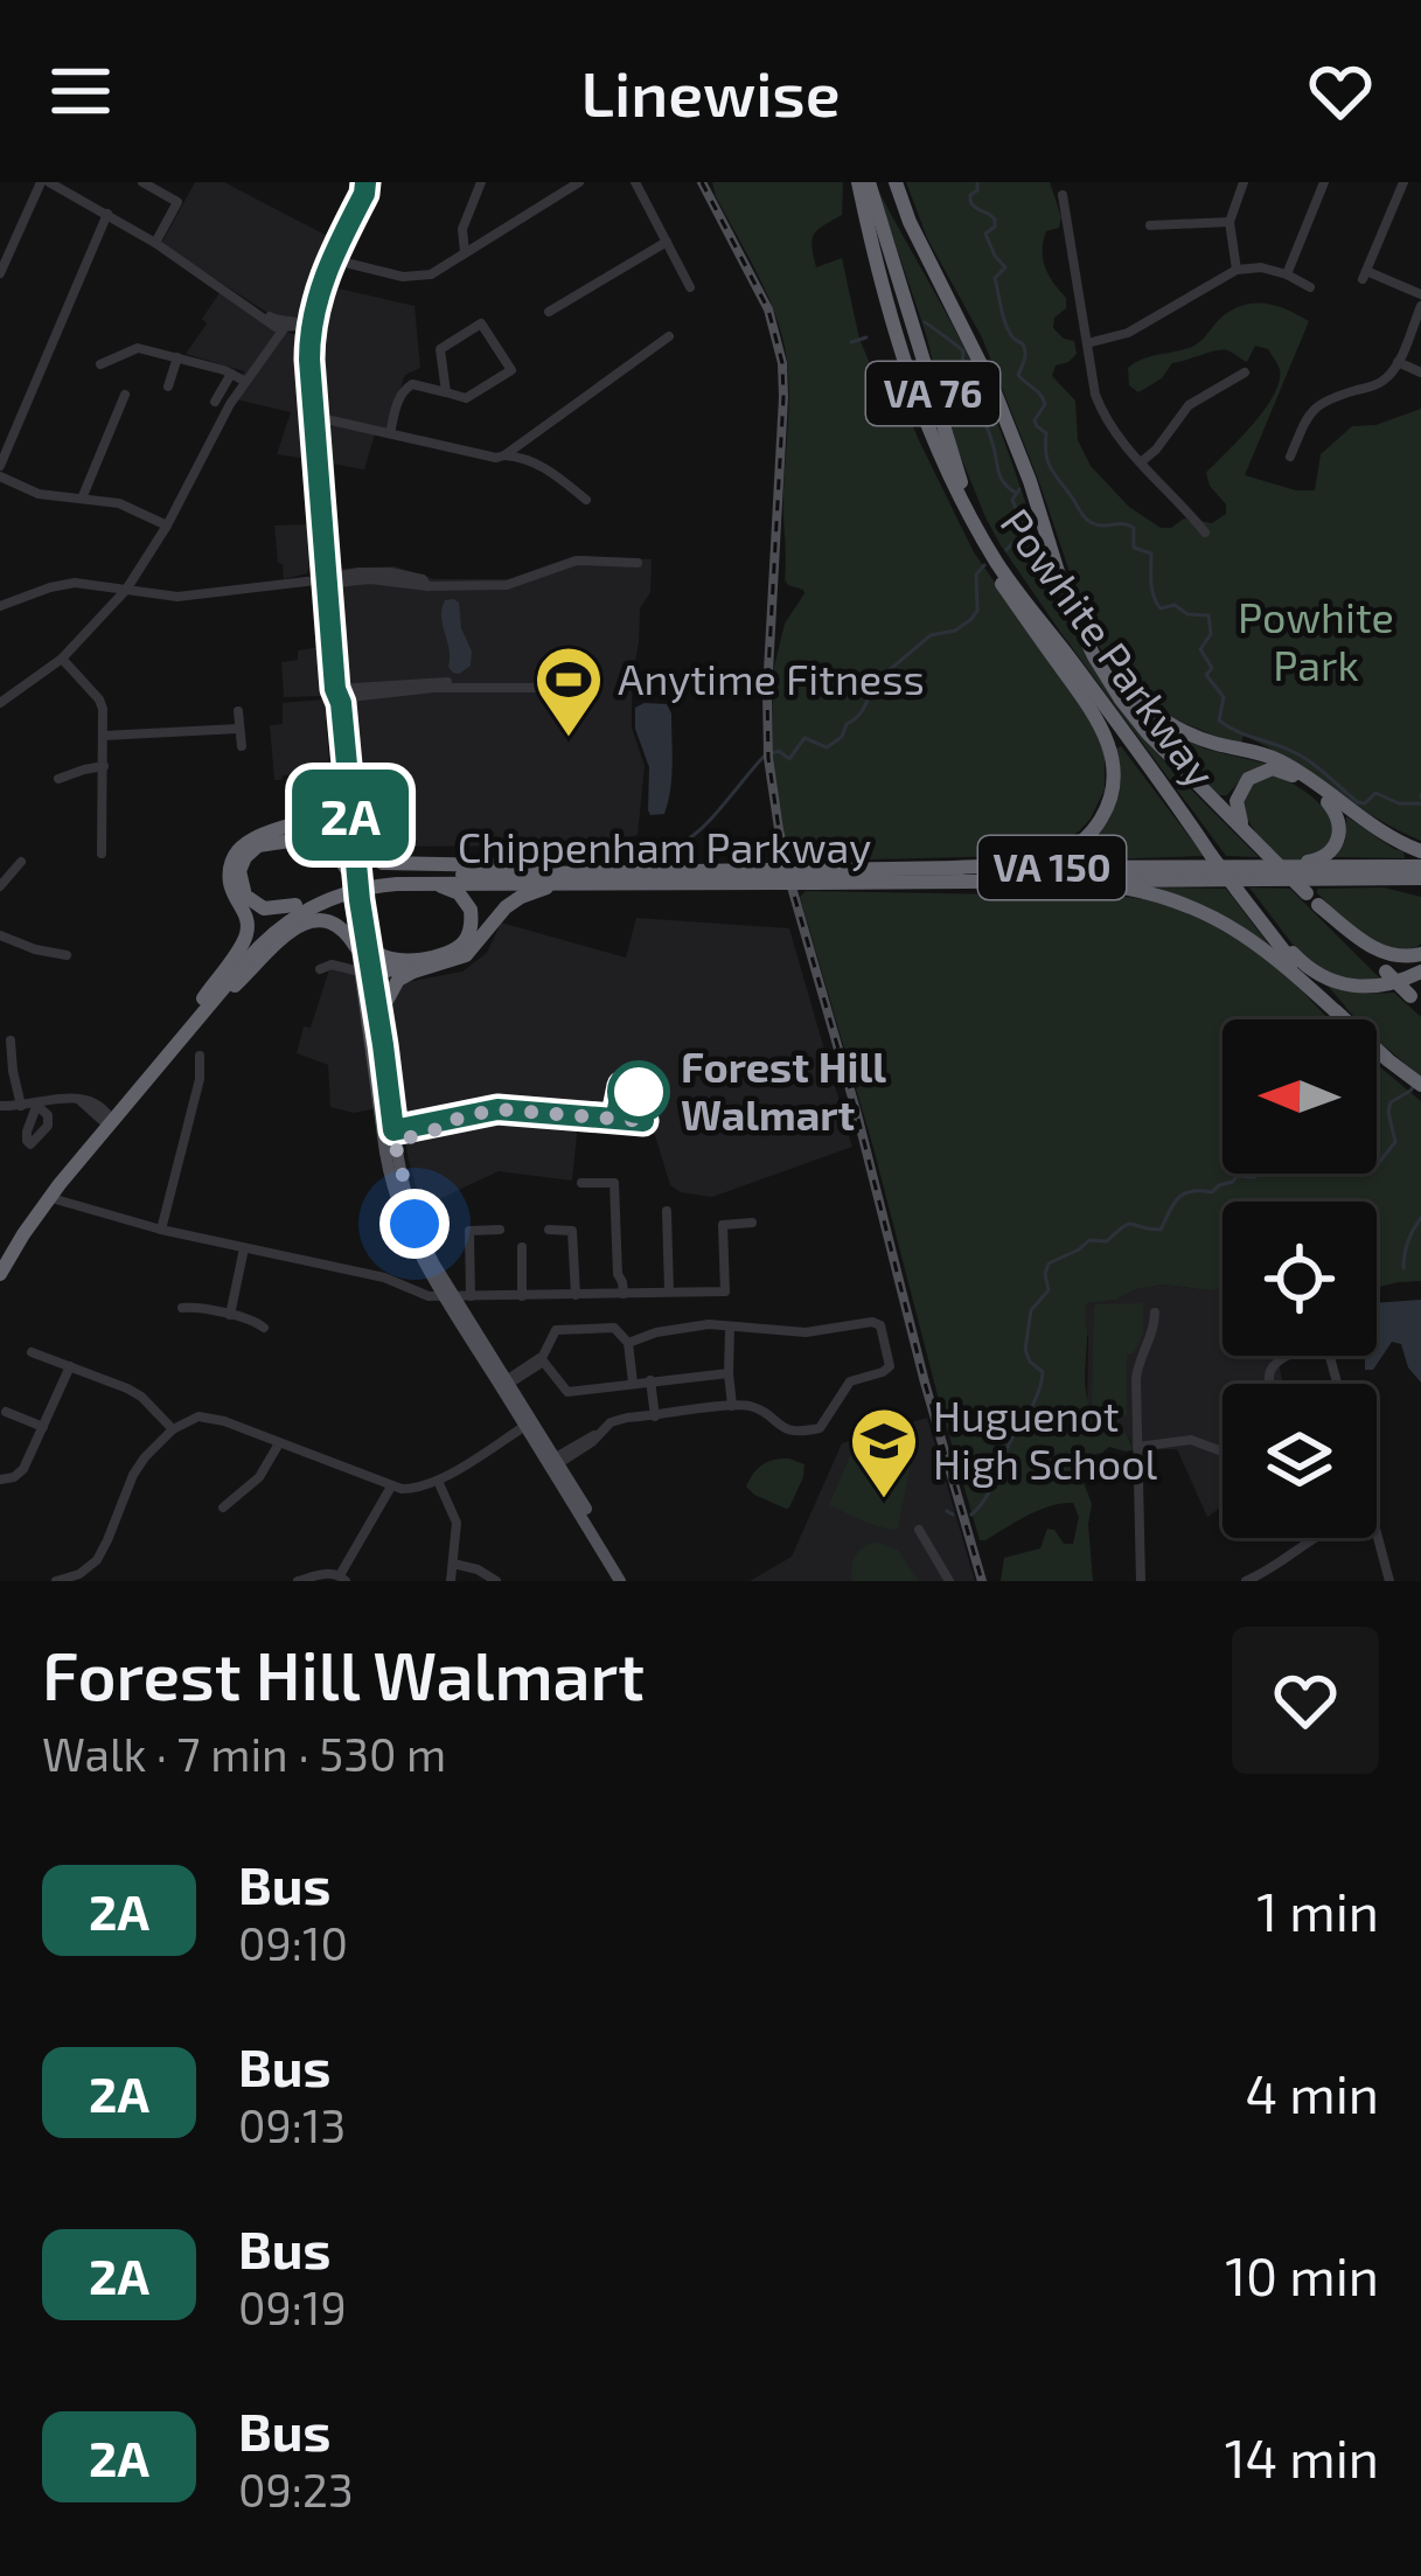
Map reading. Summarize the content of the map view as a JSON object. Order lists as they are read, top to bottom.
{
  "streets": {
    "highway": [
      "VA 76",
      "Powhite Parkway",
      "Chippenham Parkway",
      "VA 150"
    ]
  },
  "crossings": [
    ["VA 76", "Powhite Parkway"]
  ],
  "parks": ["Powhite Park"],
  "places": {
    "sports": ["Anytime Fitness"],
    "other": ["Forest Hill Walmart"],
    "school or university": ["Huguenot High School"]
  },
  "lines": ["bus line 2A"],
  "north": "left",
  "page": {
    "header": "Linewise",
    "on_map": "2A",
    "heading": ["Forest Hill Walmart", "Walk · 7 min · 530 m"],
    "list": [
      {
        "mark": "2A",
        "name": "Bus",
        "note": "09:10",
        "value": "1 min"
      },
      {
        "mark": "2A",
        "name": "Bus",
        "note": "09:13",
        "value": "4 min"
      },
      {
        "mark": "2A",
        "name": "Bus",
        "note": "09:19",
        "value": "10 min"
      },
      {
        "mark": "2A",
        "name": "Bus",
        "note": "09:23",
        "value": "14 min"
      }
    ]
  }
}
